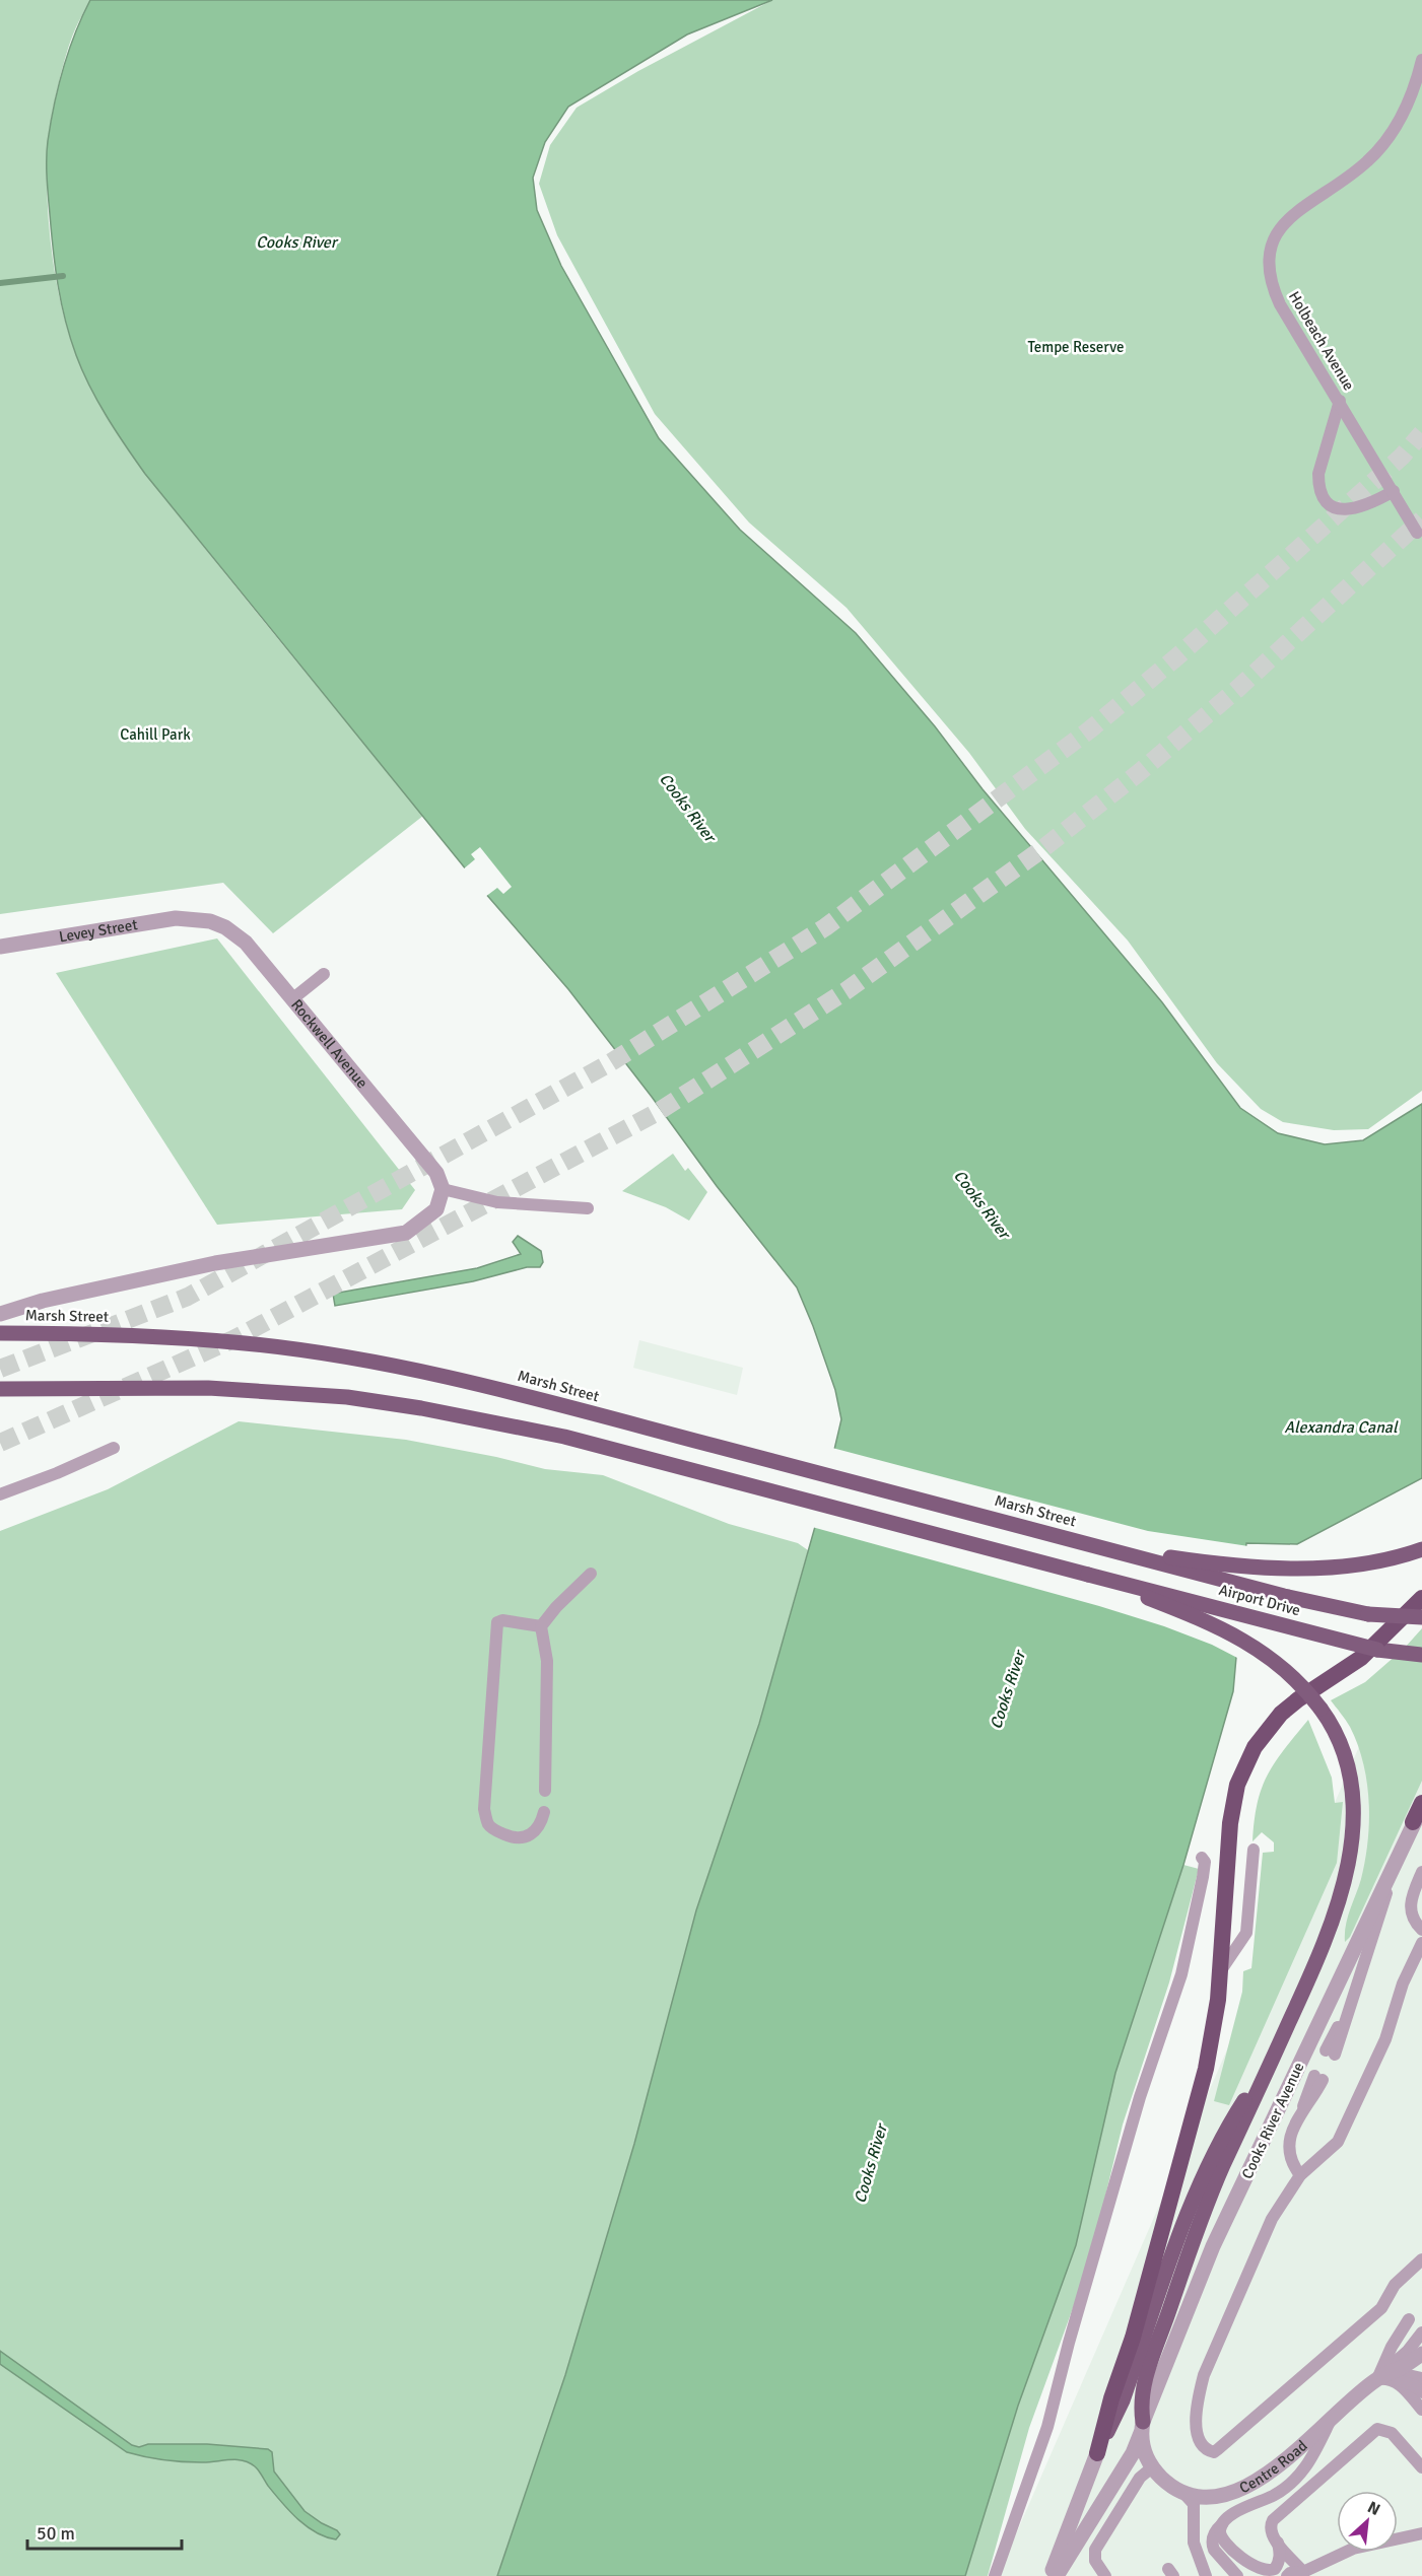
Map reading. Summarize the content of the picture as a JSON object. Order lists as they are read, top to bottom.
{
  "streets": {
    "main road": ["Marsh Street", "Airport Drive"],
    "street": [
      "Levey Street",
      "Rockwell Avenue",
      "Cooks River Avenue",
      "Centre Road"
    ],
    "lane": ["Holbeach Avenue"]
  },
  "crossings": [
    ["Levey Street", "Rockwell Avenue"],
    ["Rockwell Avenue", "Marsh Street"],
    ["Marsh Street", "Airport Drive"]
  ],
  "water": ["Cooks River", "Alexandra Canal"],
  "parks": ["Tempe Reserve", "Cahill Park"],
  "scale_bar": "50 m",
  "north": "top right"
}
